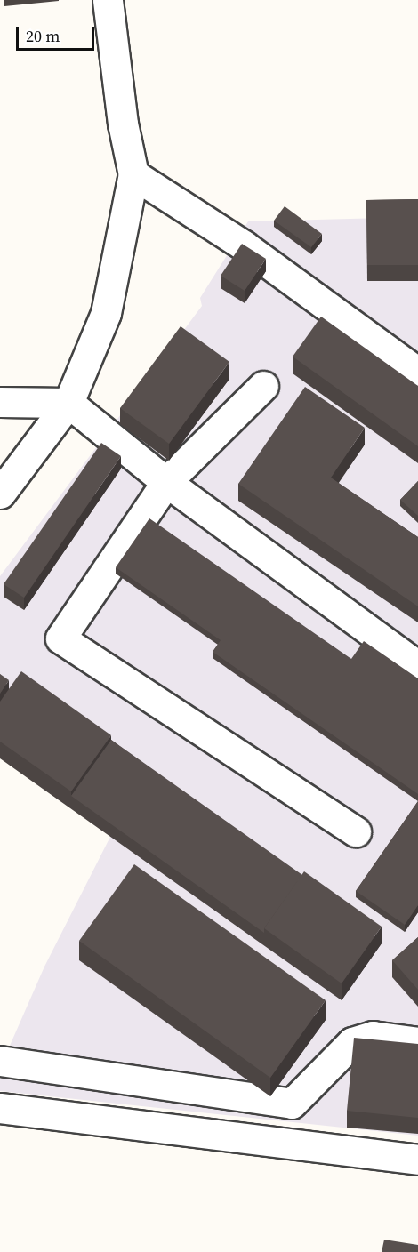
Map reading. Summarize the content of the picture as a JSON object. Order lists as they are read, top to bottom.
{
  "scale_bar": "20 m"
}
